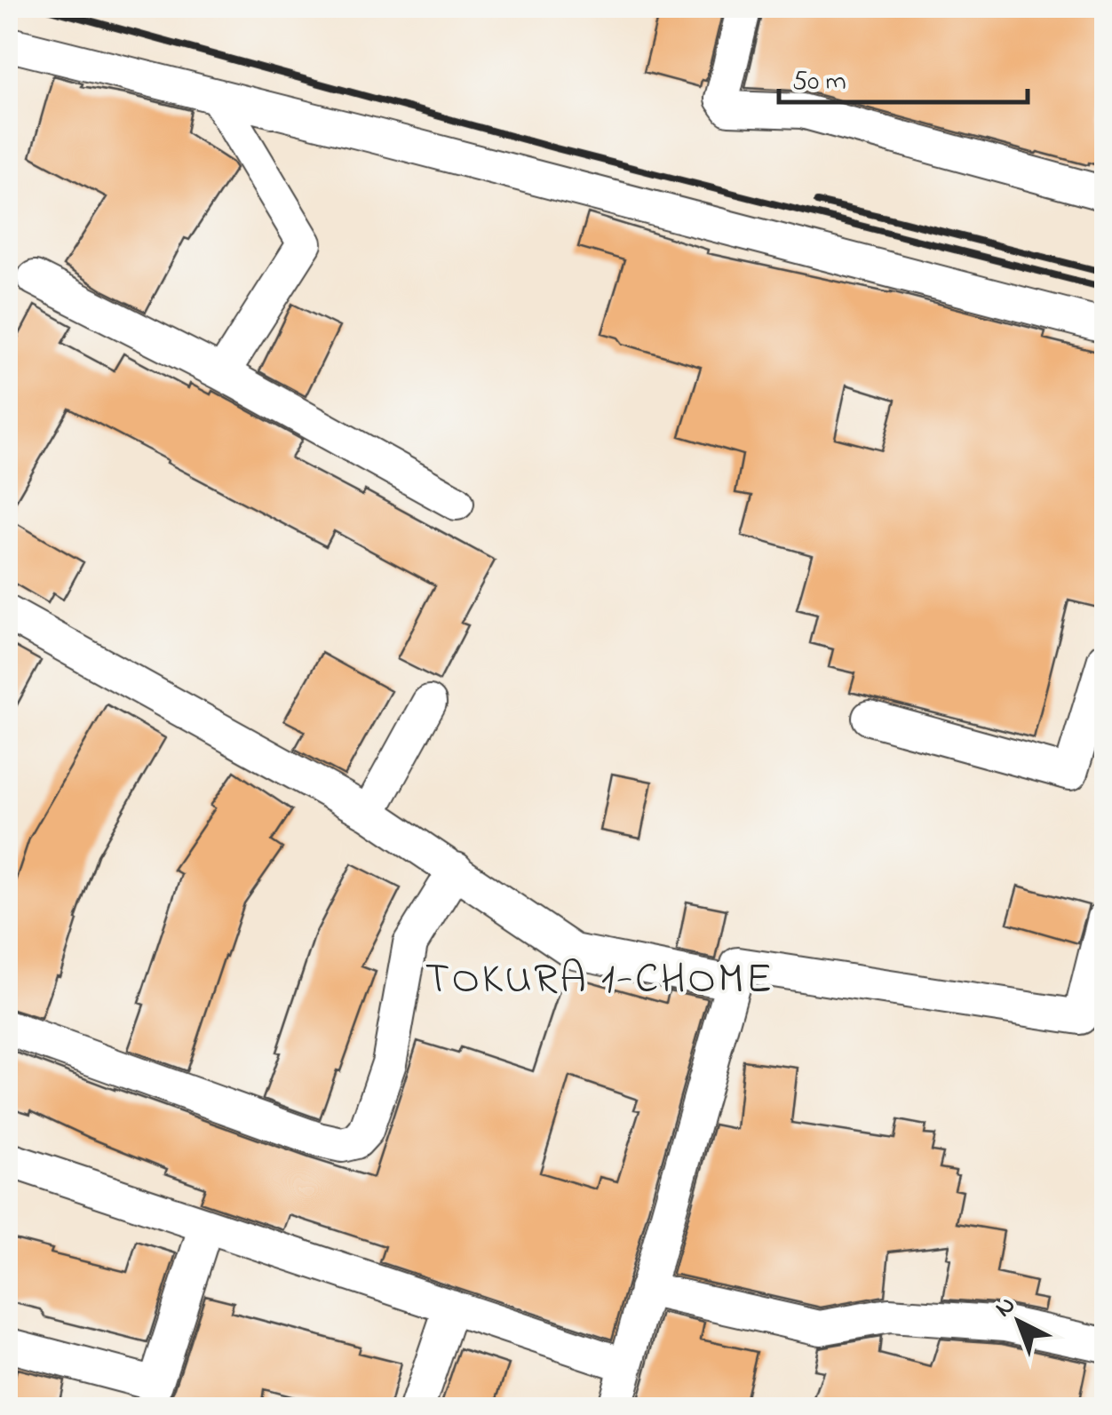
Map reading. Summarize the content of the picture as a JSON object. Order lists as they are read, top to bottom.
{
  "districts": ["TOKURA 1-CHOME"],
  "scale_bar": "50 m",
  "north": "top left"
}
